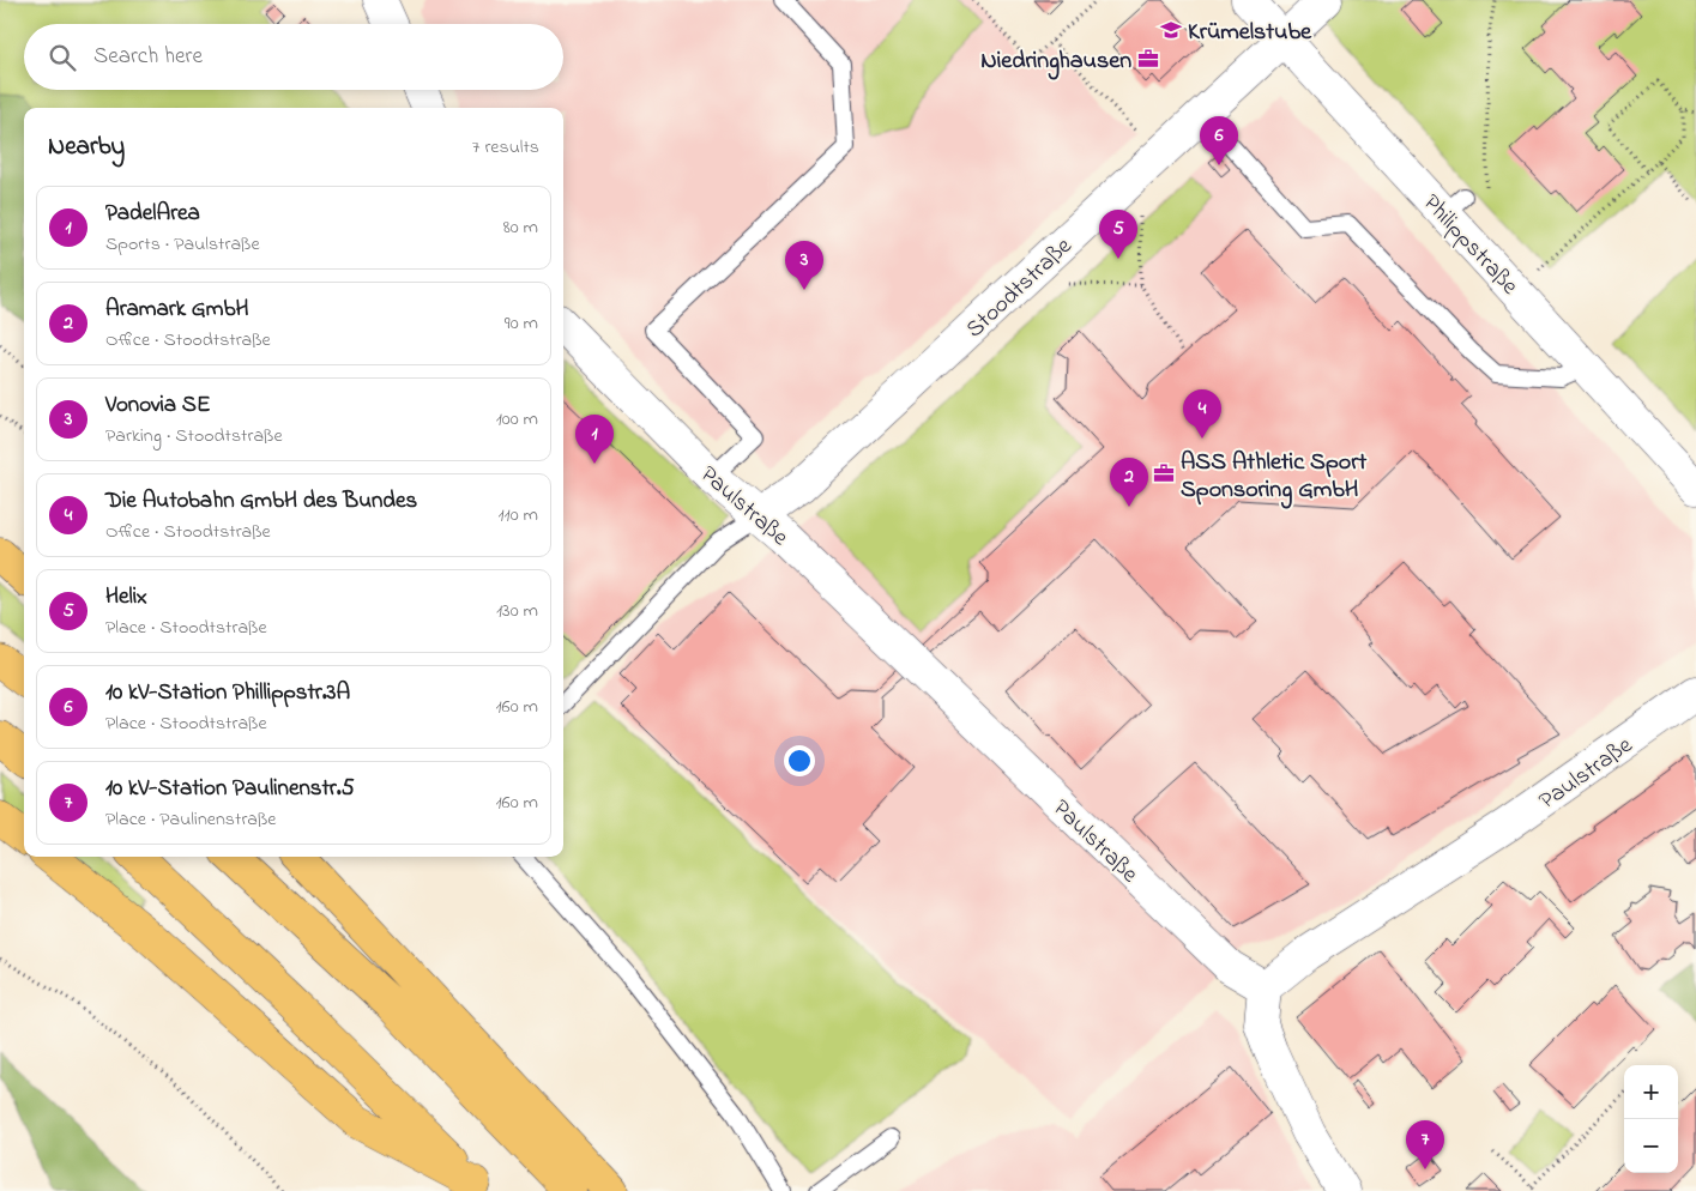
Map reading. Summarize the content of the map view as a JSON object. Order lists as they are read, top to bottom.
{
  "streets": {
    "street": ["Philippstraße", "Stoodtstraße", "Paulstraße"]
  },
  "crossings": [
    ["Philippstraße", "Stoodtstraße"],
    ["Stoodtstraße", "Paulstraße"]
  ],
  "places": {
    "school or university": ["Krümelstube"],
    "office": ["Niedringhausen", "ASS Athletic Sport Sponsoring GmbH"]
  },
  "page": {
    "search": "Search here",
    "heading": ["Nearby", "7 results"],
    "pins": [
      "6",
      "5",
      "3",
      "4",
      "1",
      "2",
      "7"
    ],
    "list": [
      {
        "mark": "1",
        "name": "PadelArea",
        "note": "Sports · Paulstraße",
        "value": "80 m"
      },
      {
        "mark": "2",
        "name": "Aramark GmbH",
        "note": "Office · Stoodtstraße",
        "value": "90 m"
      },
      {
        "mark": "3",
        "name": "Vonovia SE",
        "note": "Parking · Stoodtstraße",
        "value": "100 m"
      },
      {
        "mark": "4",
        "name": "Die Autobahn GmbH des Bundes",
        "note": "Office · Stoodtstraße",
        "value": "110 m"
      },
      {
        "mark": "5",
        "name": "Helix",
        "note": "Place · Stoodtstraße",
        "value": "130 m"
      },
      {
        "mark": "6",
        "name": "10 kV-Station Phillippstr.3A",
        "note": "Place · Stoodtstraße",
        "value": "160 m"
      },
      {
        "mark": "7",
        "name": "10 kV-Station Paulinenstr.5",
        "note": "Place · Paulinenstraße",
        "value": "160 m"
      }
    ],
    "map_buttons": ["+", "−"]
  }
}
